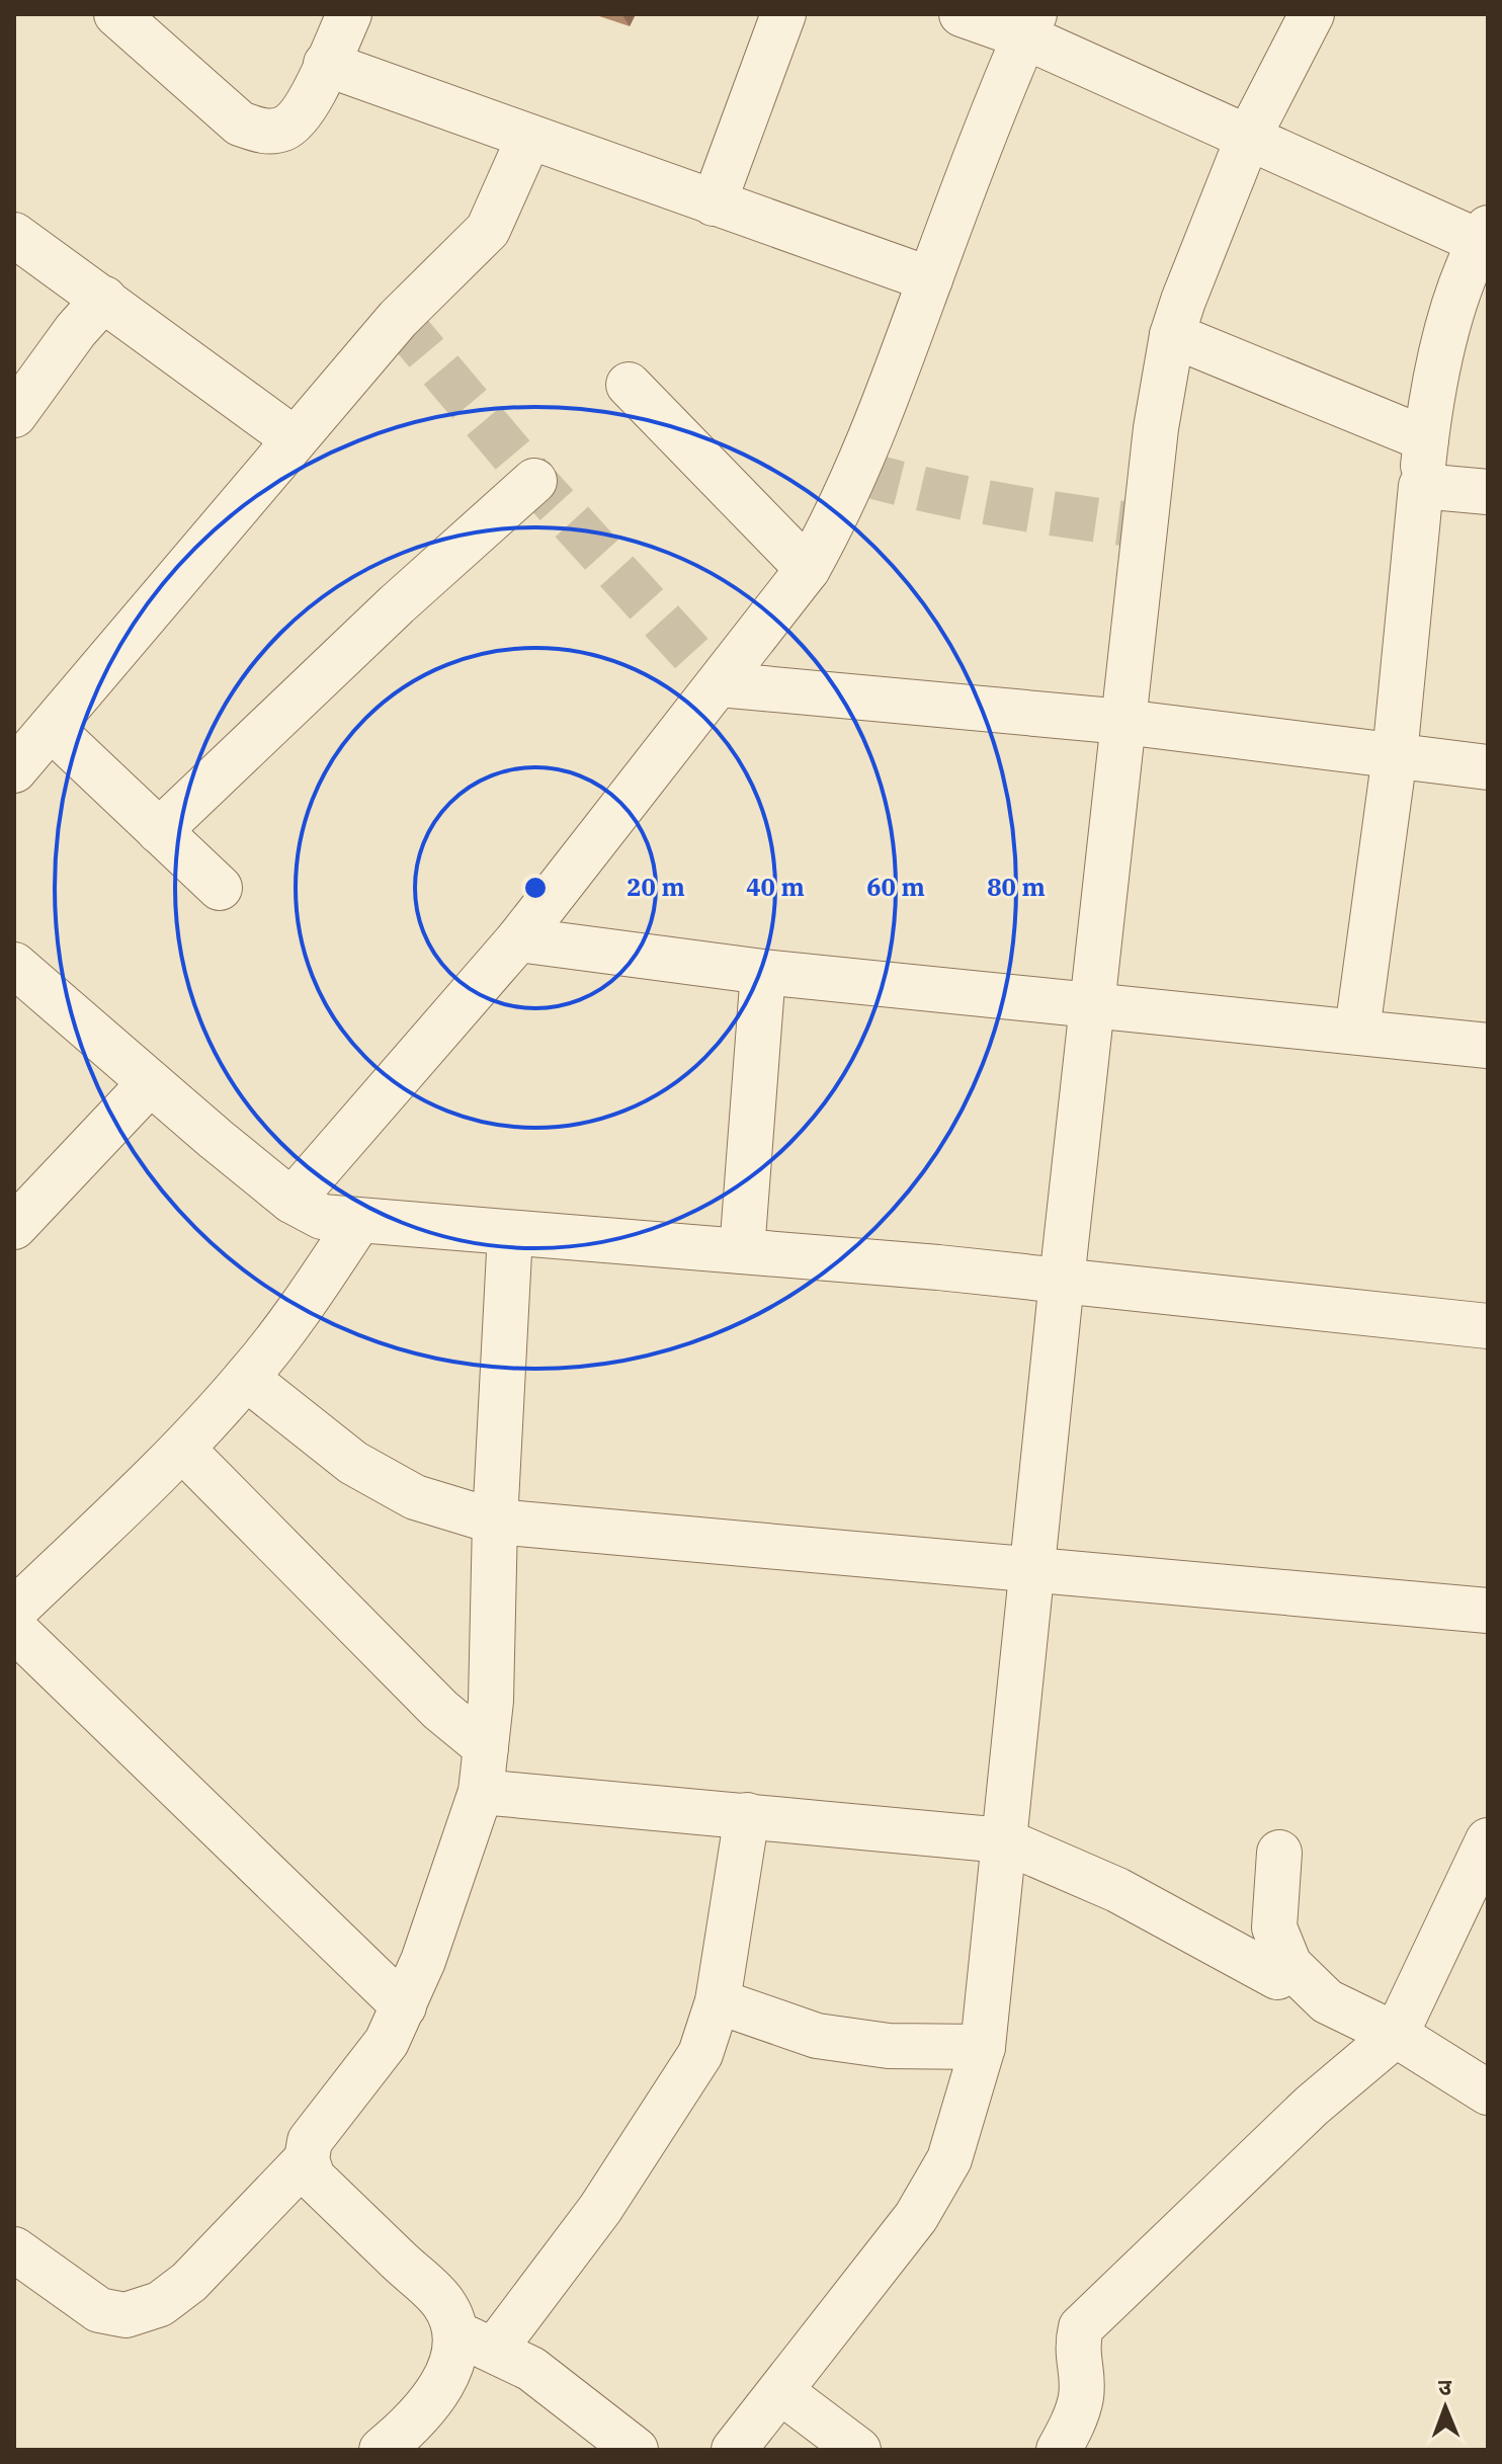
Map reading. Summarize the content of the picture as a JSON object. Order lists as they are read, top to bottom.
{
  "north": "top",
  "rings": [
    "20 m",
    "40 m",
    "60 m",
    "80 m"
  ]
}
